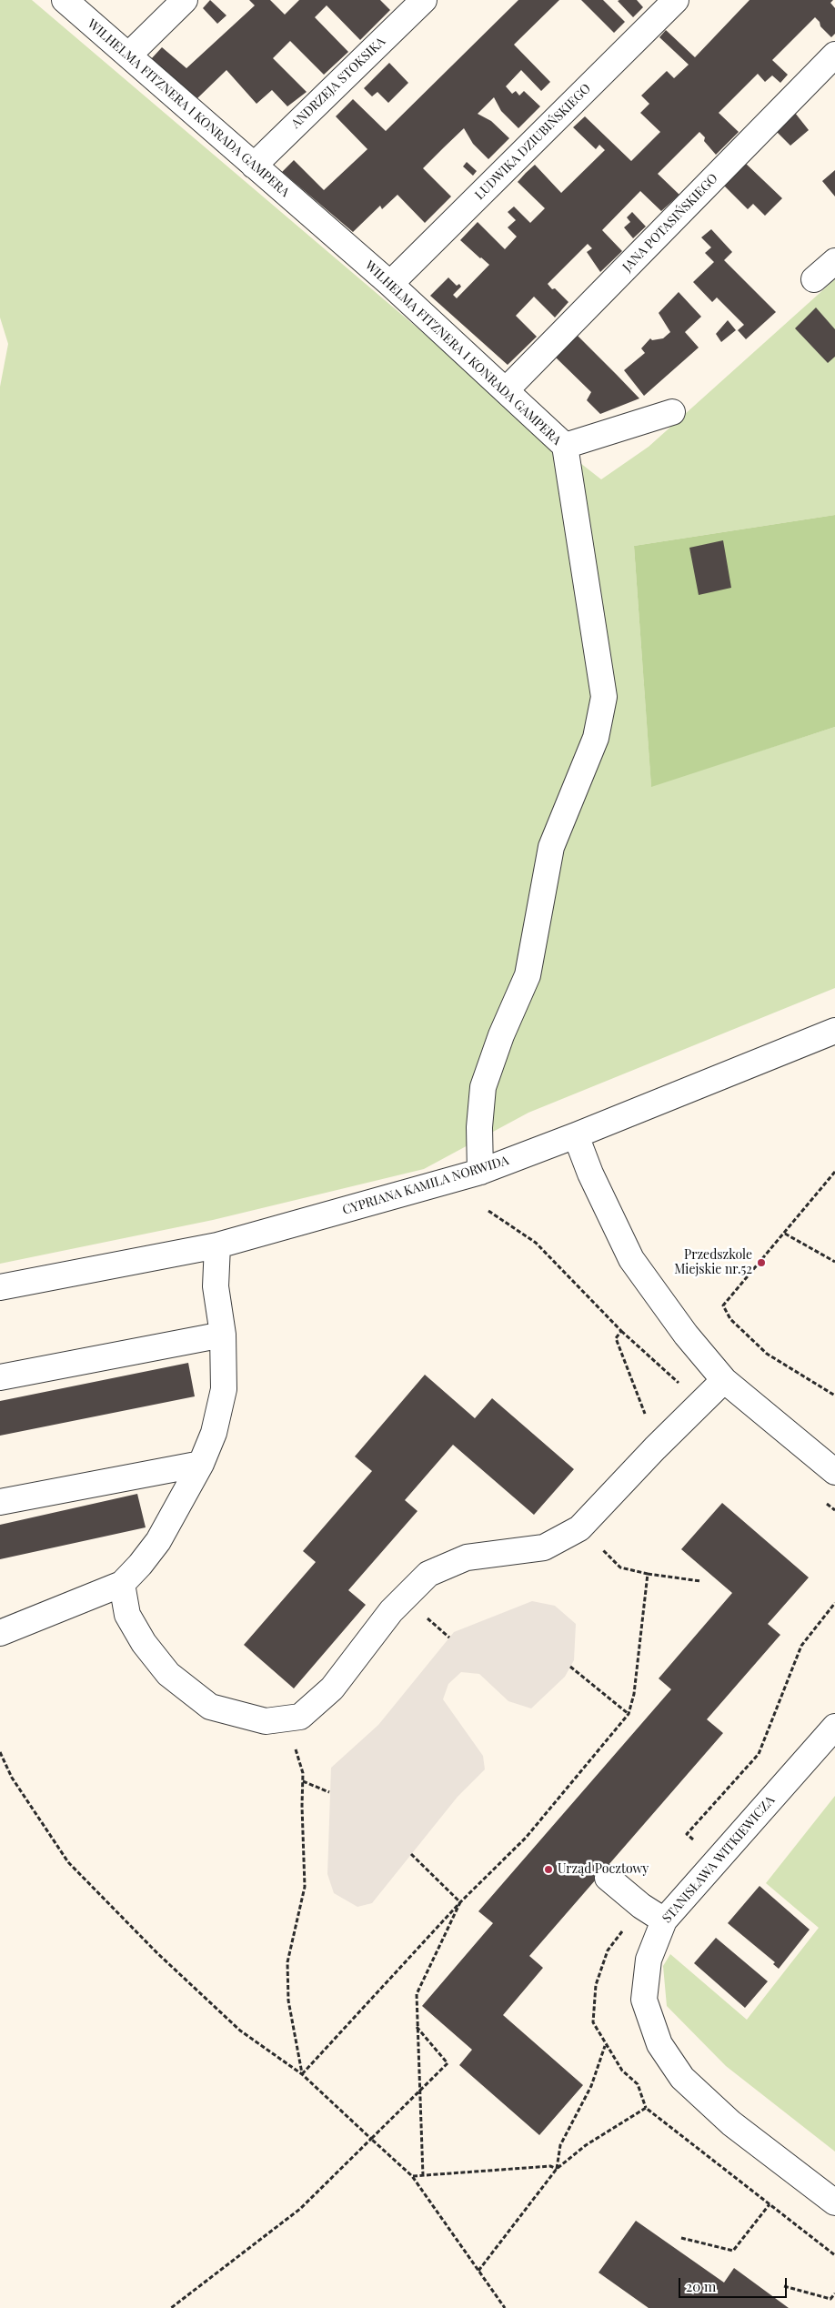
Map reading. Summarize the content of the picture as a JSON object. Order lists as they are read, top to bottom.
{
  "streets": {
    "street": [
      "ANDRZEJA STOKSIKA",
      "WILHELMA FITZNERA I KONRADA GAMPERA",
      "LUDWIKA DZIUBIŃSKIEGO",
      "JANA POTASIŃSKIEGO",
      "CYPRIANA KAMILA NORWIDA",
      "STANISŁAWA WITKIEWICZA"
    ]
  },
  "crossings": [
    ["ANDRZEJA STOKSIKA", "WILHELMA FITZNERA I KONRADA GAMPERA"],
    ["WILHELMA FITZNERA I KONRADA GAMPERA", "LUDWIKA DZIUBIŃSKIEGO"],
    ["WILHELMA FITZNERA I KONRADA GAMPERA", "JANA POTASIŃSKIEGO"],
    ["WILHELMA FITZNERA I KONRADA GAMPERA", "CYPRIANA KAMILA NORWIDA"]
  ],
  "places": ["Przedszkole Miejskie nr.52", "Urząd Pocztowy"],
  "scale_bar": "20 m"
}
